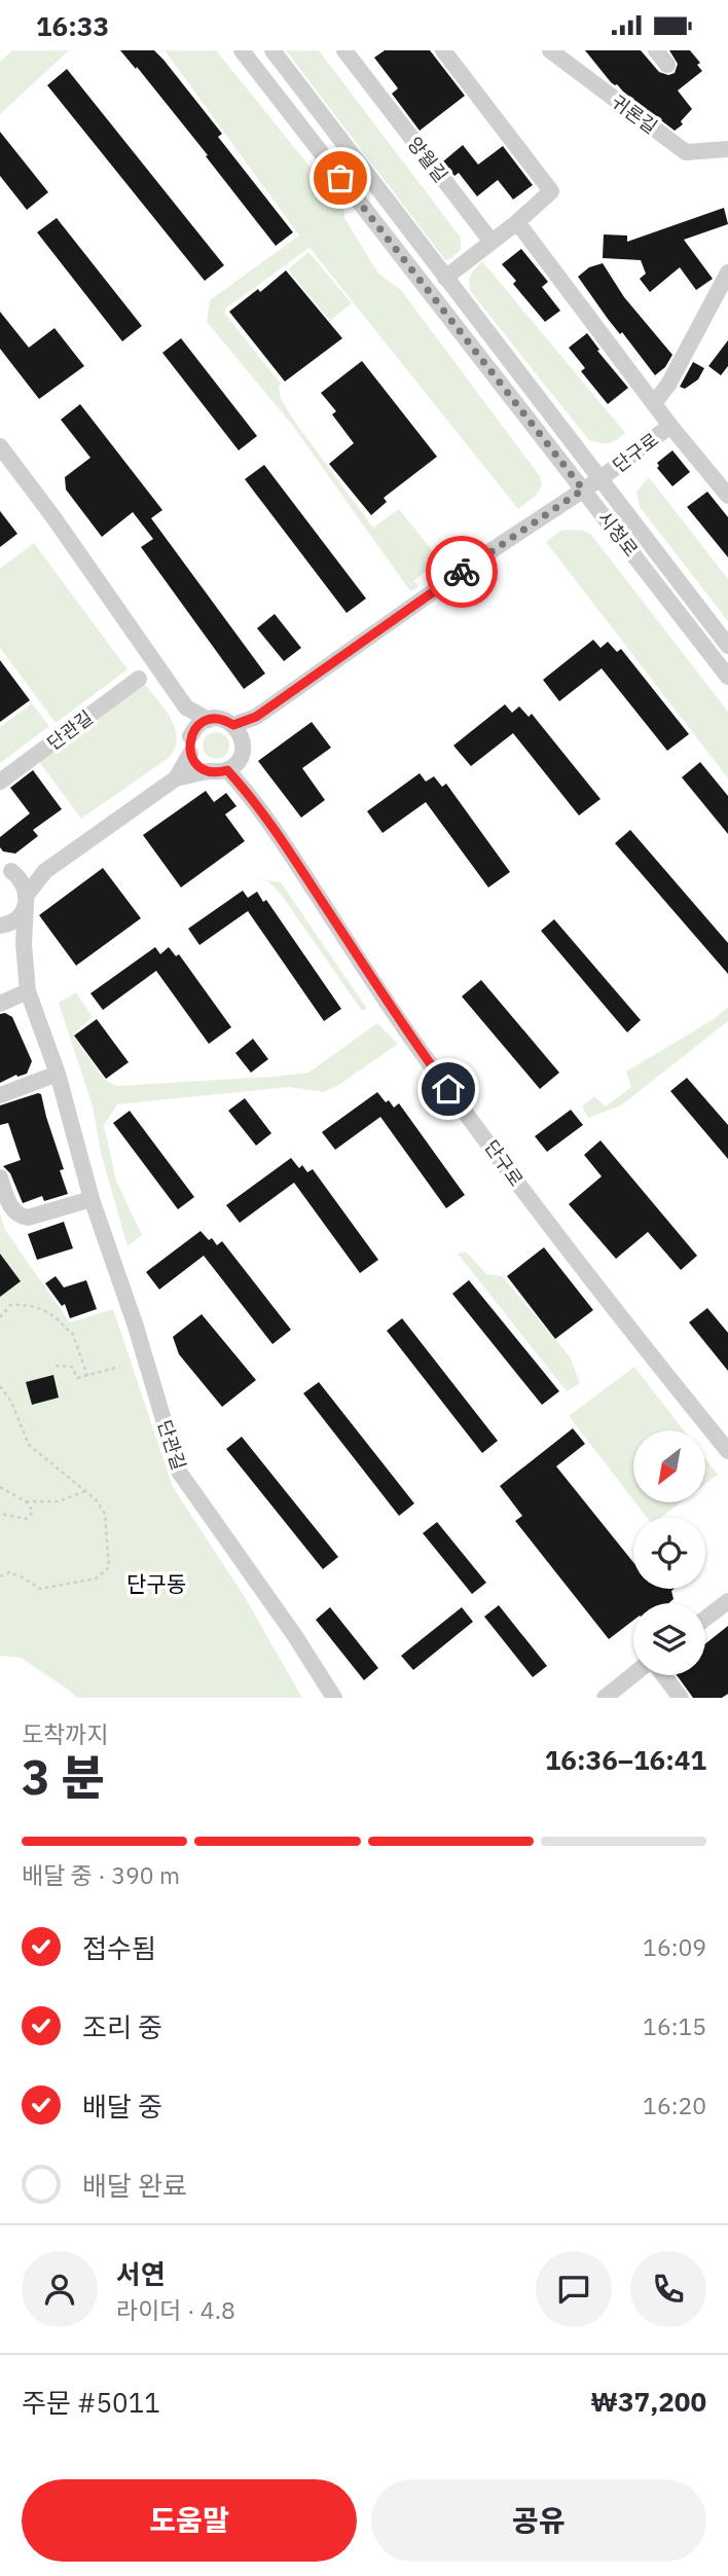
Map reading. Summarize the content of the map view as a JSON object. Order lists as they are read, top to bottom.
{
  "streets": {
    "street": [
      "귀론길",
      "앙월길",
      "단구로",
      "시청로",
      "단관길"
    ]
  },
  "crossings": [
    ["단구로", "시청로"]
  ],
  "districts": ["단구동"],
  "north": "bottom left",
  "page": {
    "status": "16:33",
    "heading": ["3 분", "도착까지", "16:36–16:41"],
    "panel": [
      "서연",
      "라이더 · 4.8",
      "주문 #5011",
      "₩37,200"
    ],
    "bar": "배달 중 · 390 m",
    "list": [
      ["접수됨", "16:09"],
      ["조리 중", "16:15"],
      ["배달 중", "16:20"],
      "배달 완료"
    ],
    "buttons": ["도움말", "공유"]
  }
}
